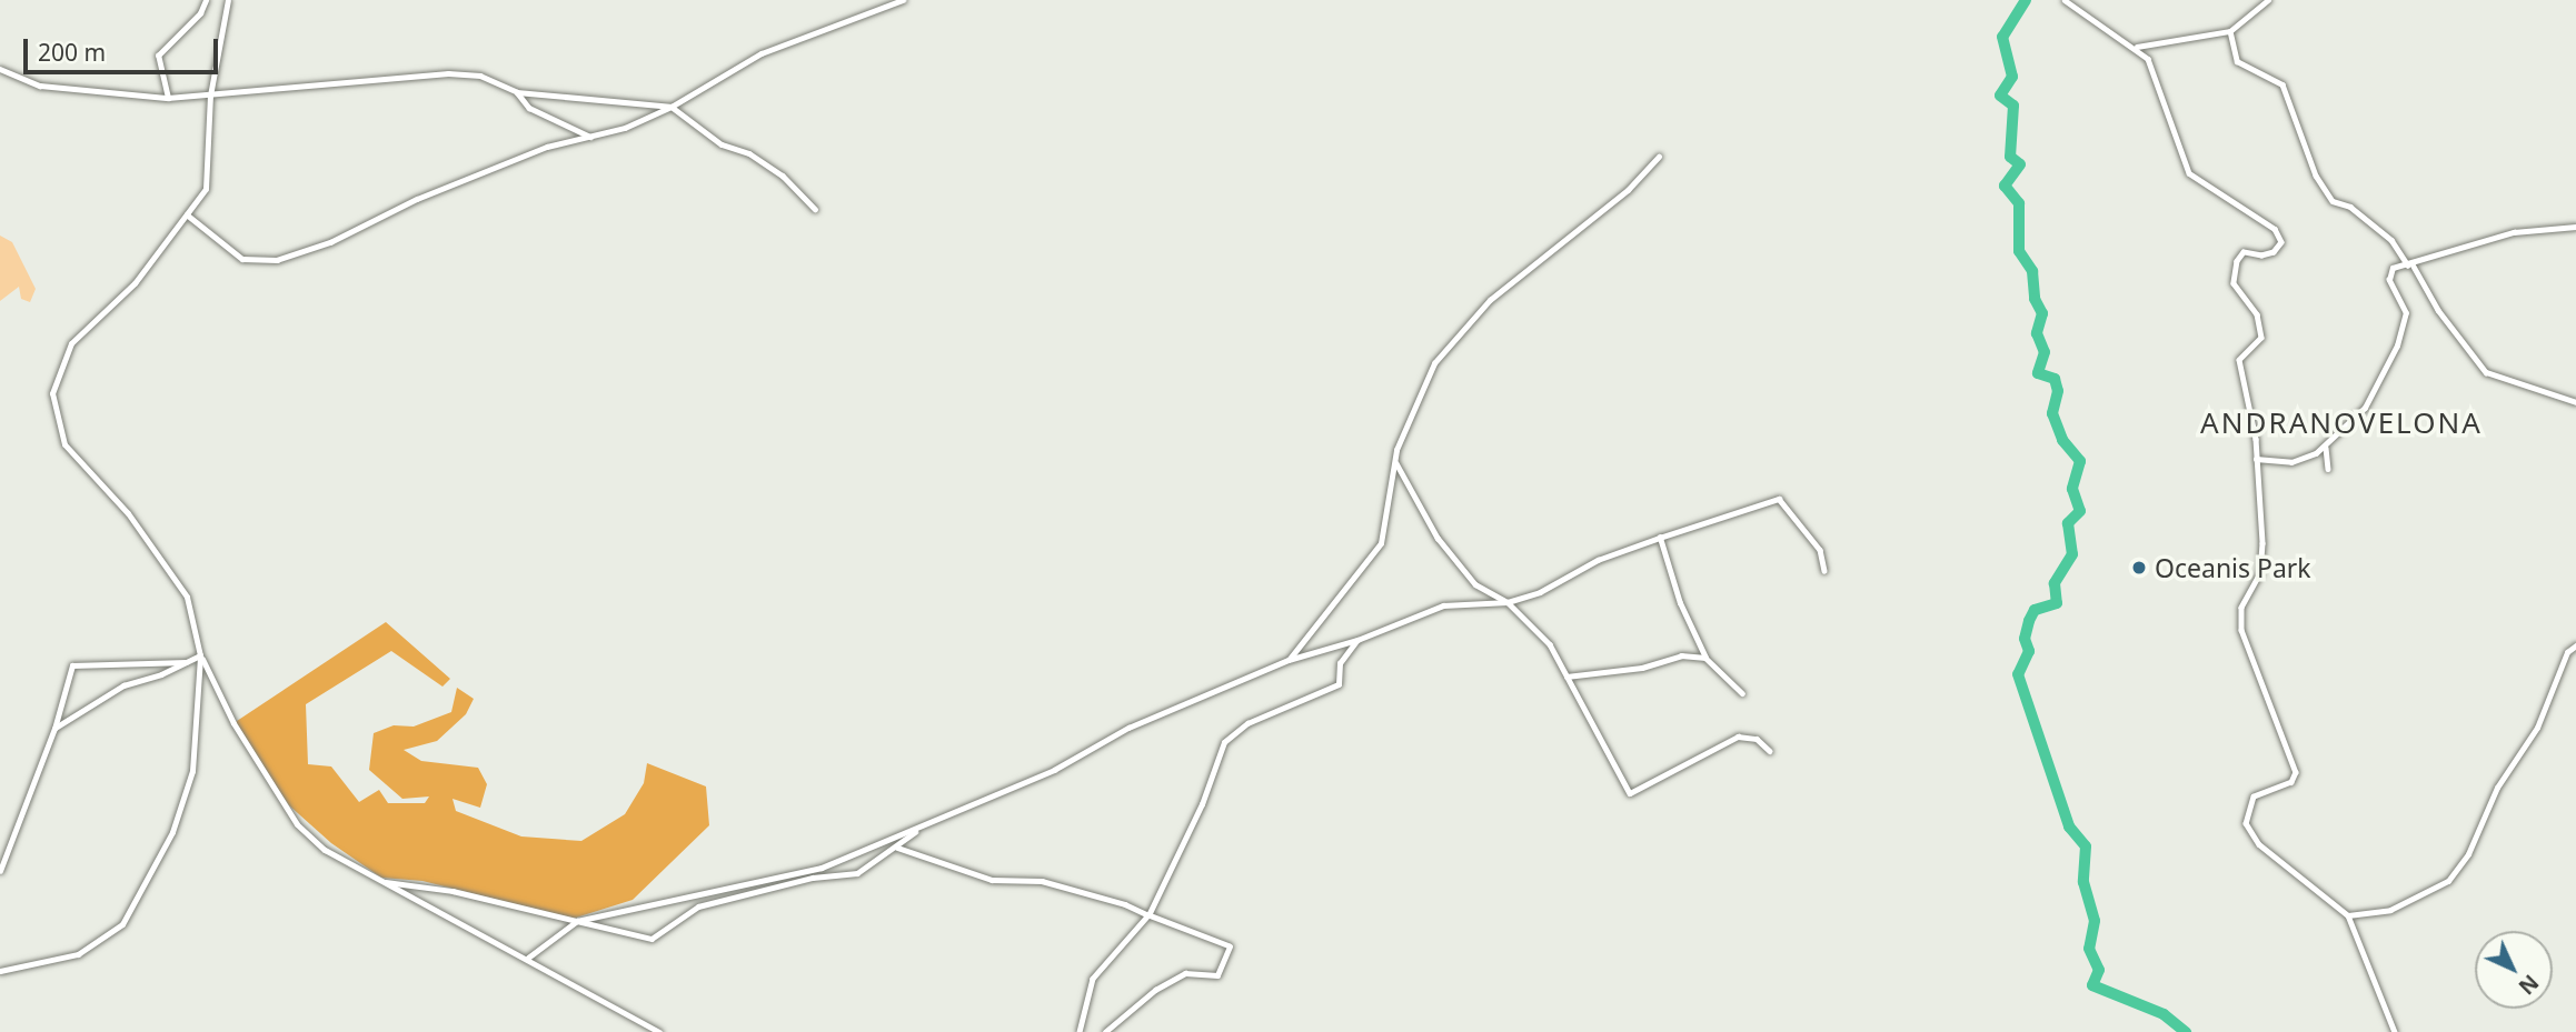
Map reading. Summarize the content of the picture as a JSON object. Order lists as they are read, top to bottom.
{
  "districts": ["ANDRANOVELONA"],
  "places": ["Oceanis Park"],
  "scale_bar": "200 m",
  "north": "bottom right"
}
